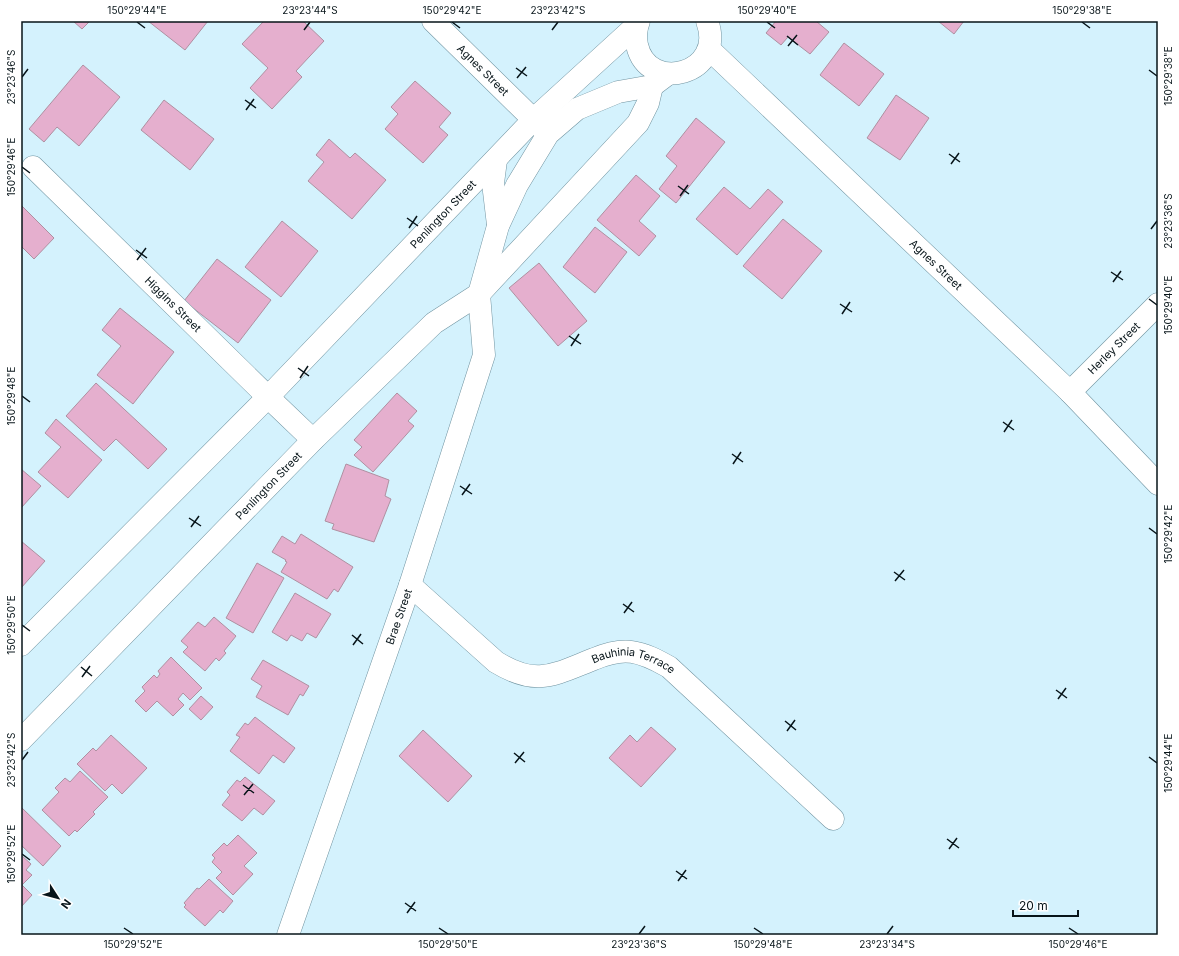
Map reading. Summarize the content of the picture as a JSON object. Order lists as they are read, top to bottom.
{
  "streets": {
    "street": [
      "Agnes Street",
      "Penlington Street",
      "Higgins Street",
      "Herley Street",
      "Brae Street",
      "Bauhinia Terrace"
    ]
  },
  "crossings": [
    ["Agnes Street", "Penlington Street"],
    ["Agnes Street", "Herley Street"],
    ["Penlington Street", "Higgins Street"],
    ["Penlington Street", "Brae Street"],
    ["Brae Street", "Bauhinia Terrace"]
  ],
  "scale_bar": "20 m",
  "north": "bottom right",
  "coordinates": [
    "150°29'44\"E",
    "23°23'44\"S",
    "150°29'42\"E",
    "23°23'42\"S",
    "150°29'40\"E",
    "150°29'38\"E",
    "23°23'46\"S",
    "150°29'46\"E",
    "23°23'36\"S",
    "150°29'48\"E",
    "150°29'50\"E",
    "150°29'52\"E",
    "23°23'34\"S"
  ]
}
